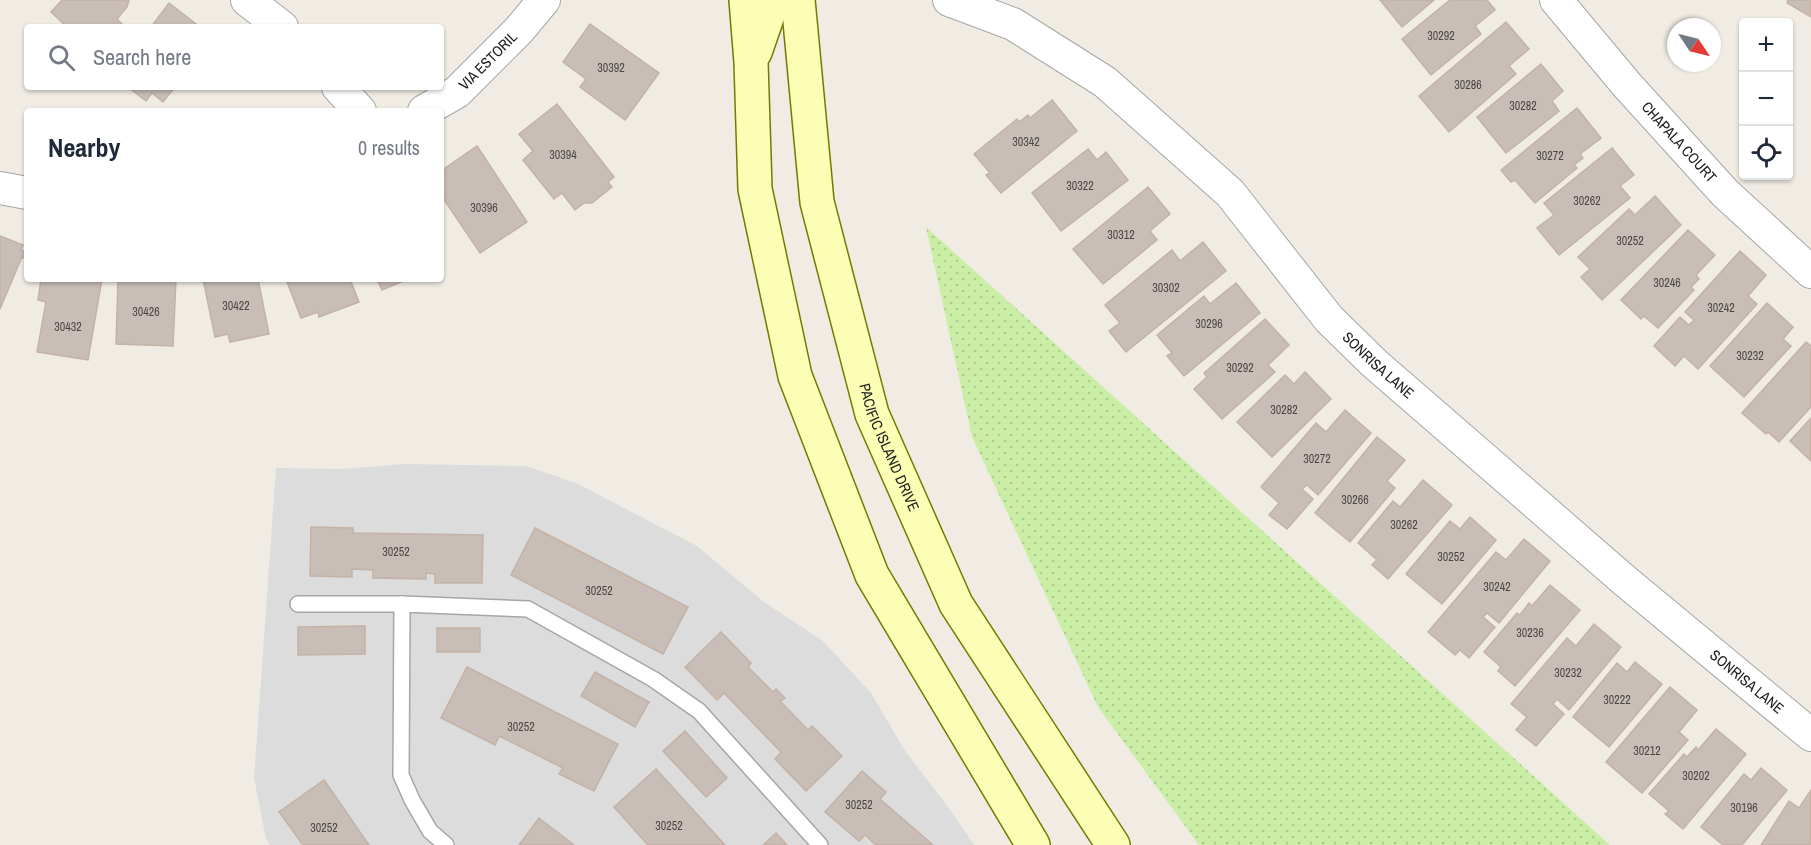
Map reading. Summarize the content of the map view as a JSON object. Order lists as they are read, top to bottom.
{
  "streets": {
    "main road": ["PACIFIC ISLAND DRIVE"],
    "street": ["VIA ESTORIL", "CHAPALA COURT", "SONRISA LANE"]
  },
  "house_numbers": [
    "30292",
    "30392",
    "30286",
    "30282",
    "30342",
    "30394",
    "30272",
    "30322",
    "30262",
    "30396",
    "30312",
    "30252",
    "30246",
    "30302",
    "30422",
    "30242",
    "30426",
    "30296",
    "30432",
    "30232",
    "30292",
    "30282",
    "30272",
    "30266",
    "30262",
    "30252",
    "30252",
    "30242",
    "30252",
    "30236",
    "30232",
    "30222",
    "30252",
    "30212",
    "30202",
    "30252",
    "30196",
    "30252",
    "30252"
  ],
  "north": "bottom right",
  "page": {
    "map_buttons": ["+", "−"],
    "search": "Search here",
    "heading": ["Nearby", "0 results"]
  }
}
